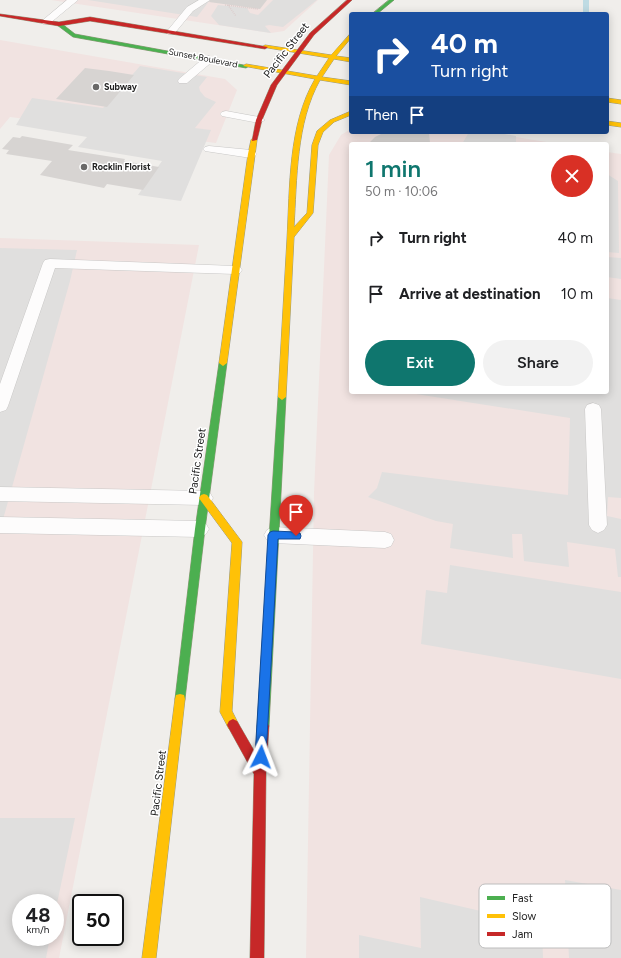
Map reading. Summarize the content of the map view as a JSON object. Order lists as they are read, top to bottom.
{
  "streets": {
    "main road": ["Pacific Street", "Sunset Boulevard"]
  },
  "crossings": [
    ["Pacific Street", "Sunset Boulevard"]
  ],
  "places": ["Subway", "Rocklin Florist"],
  "legend": ["Fast", "Slow", "Jam"],
  "page": {
    "turn": ["40 m", "Turn right"],
    "then": "Then",
    "heading": ["1 min", "50 m · 10:06"],
    "list": [
      {
        "name": "Turn right",
        "value": "40 m"
      },
      {
        "name": "Arrive at destination",
        "value": "10 m"
      }
    ],
    "buttons": ["Exit", "Share"],
    "speed": "48 km/h",
    "limit": "50"
  }
}
